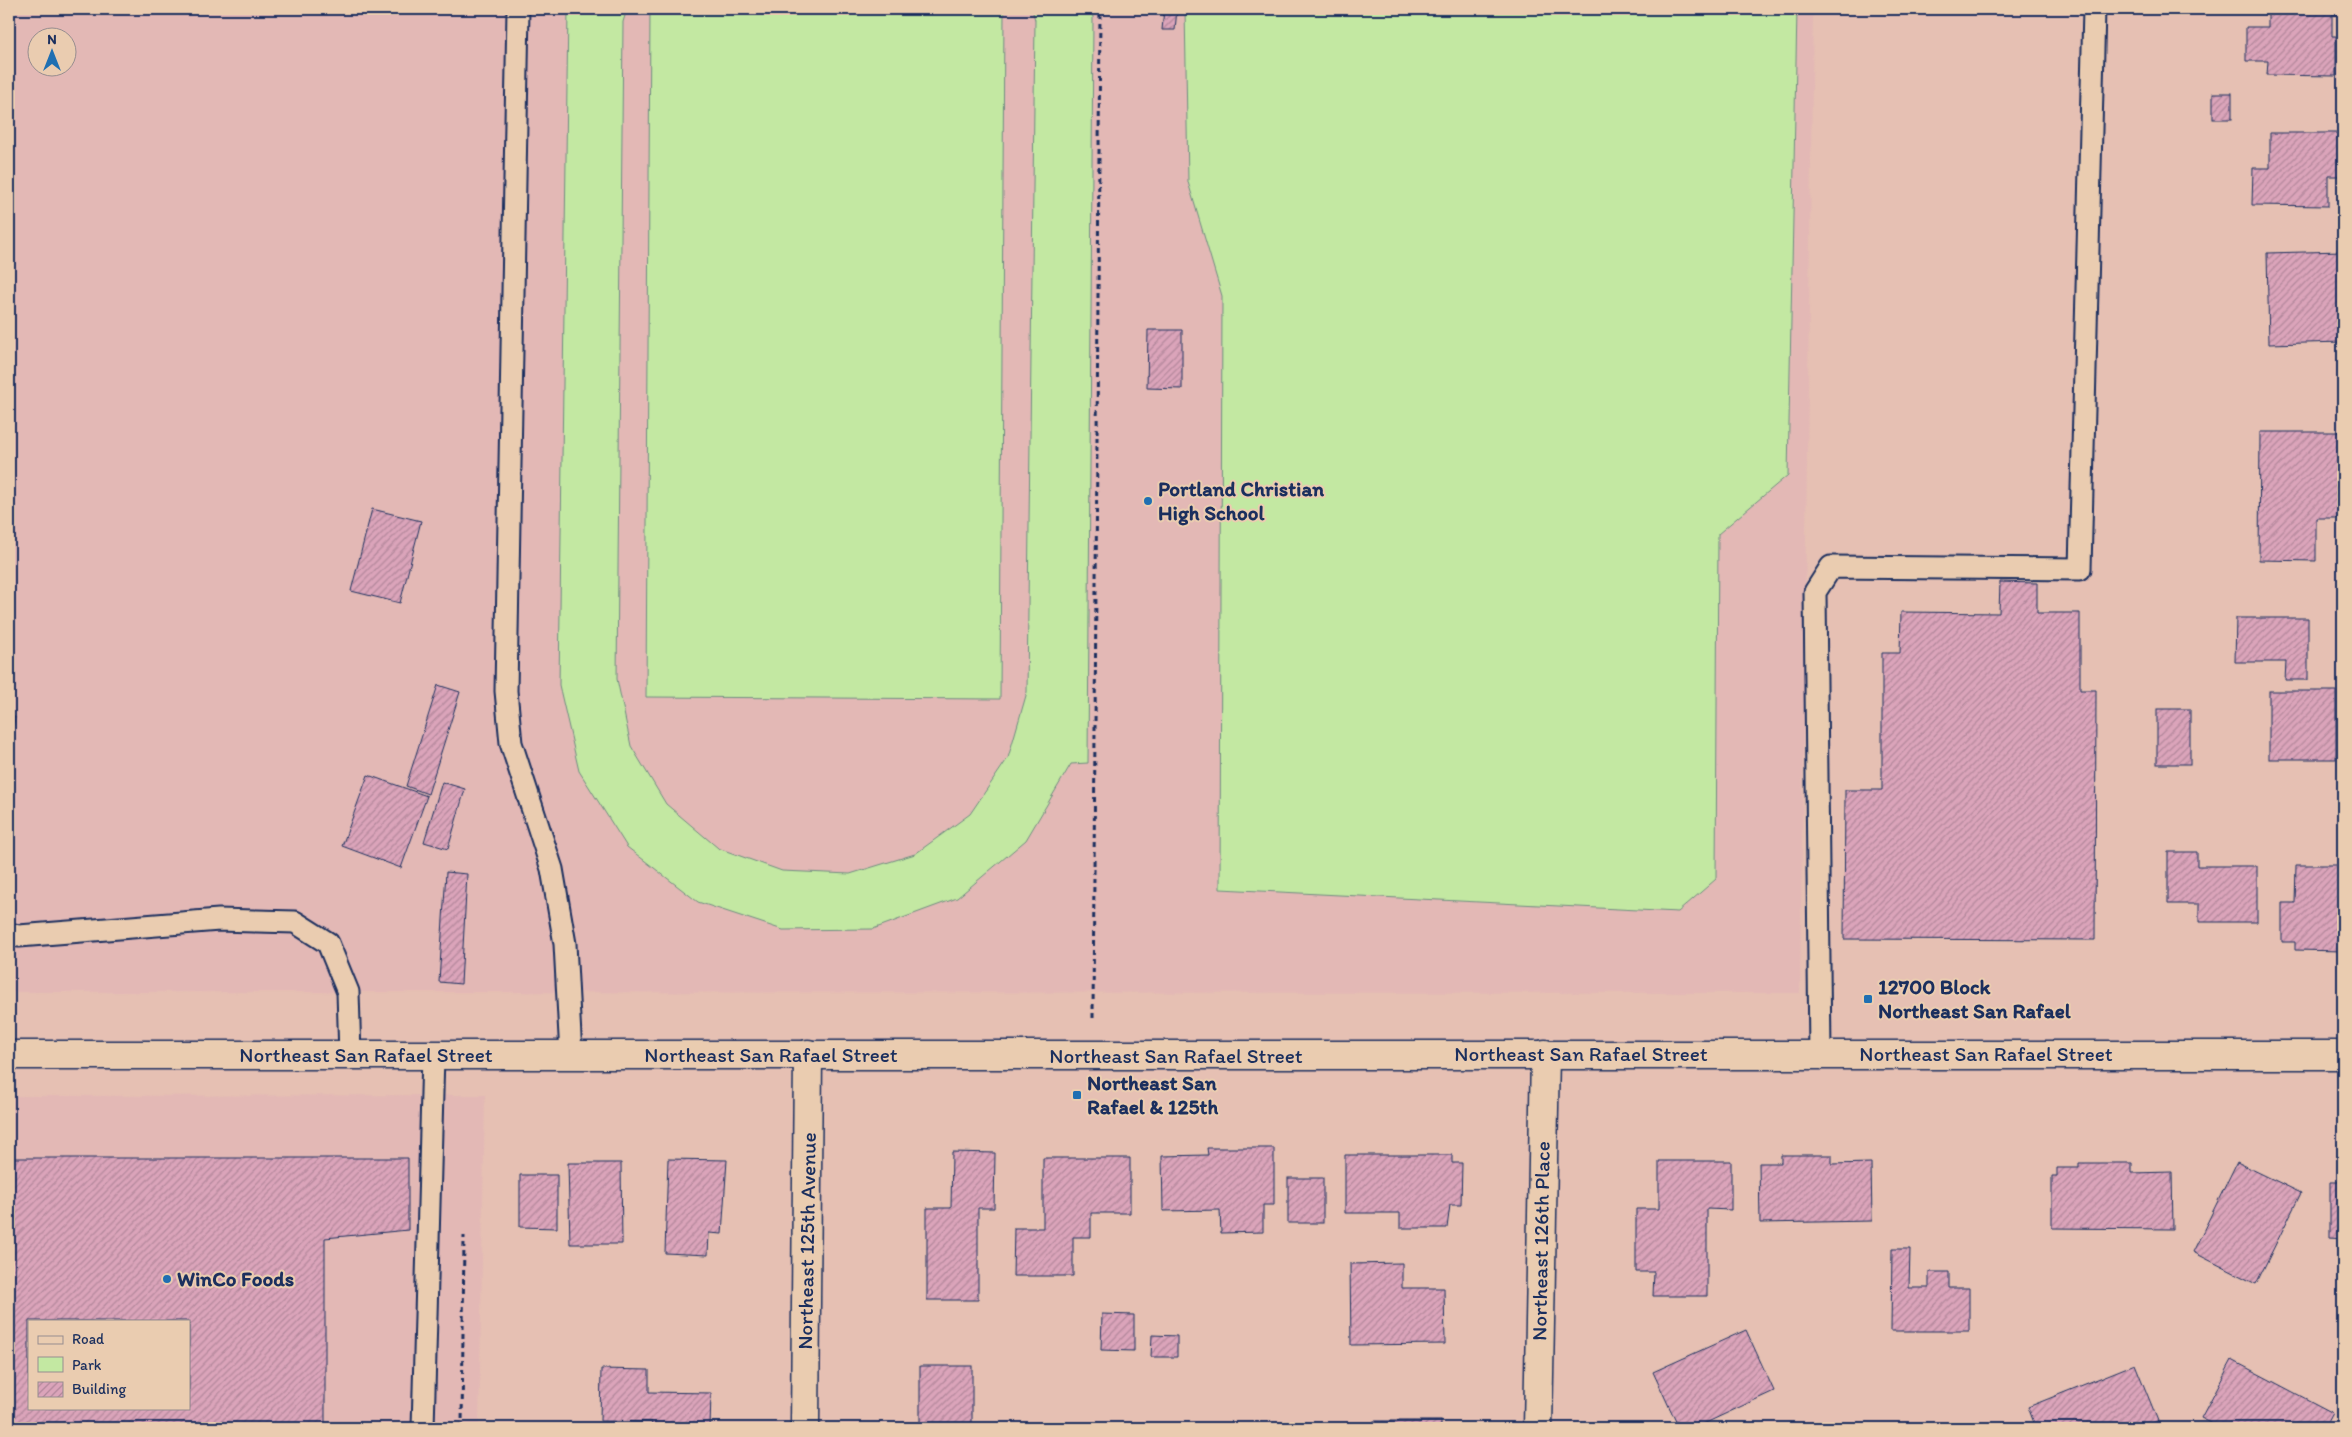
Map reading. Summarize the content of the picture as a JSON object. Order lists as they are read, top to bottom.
{
  "streets": {
    "street": ["Northeast San Rafael Street", "Northeast 125th Avenue", "Northeast 126th Place"]
  },
  "crossings": [
    ["Northeast San Rafael Street", "Northeast 125th Avenue"],
    ["Northeast San Rafael Street", "Northeast 126th Place"]
  ],
  "places": {
    "other": ["Portland Christian High School", "WinCo Foods"],
    "transit": ["12700 Block Northeast San Rafael", "Northeast San Rafael & 125th"]
  },
  "legend": ["Road", "Park", "Building"],
  "north": "top"
}
